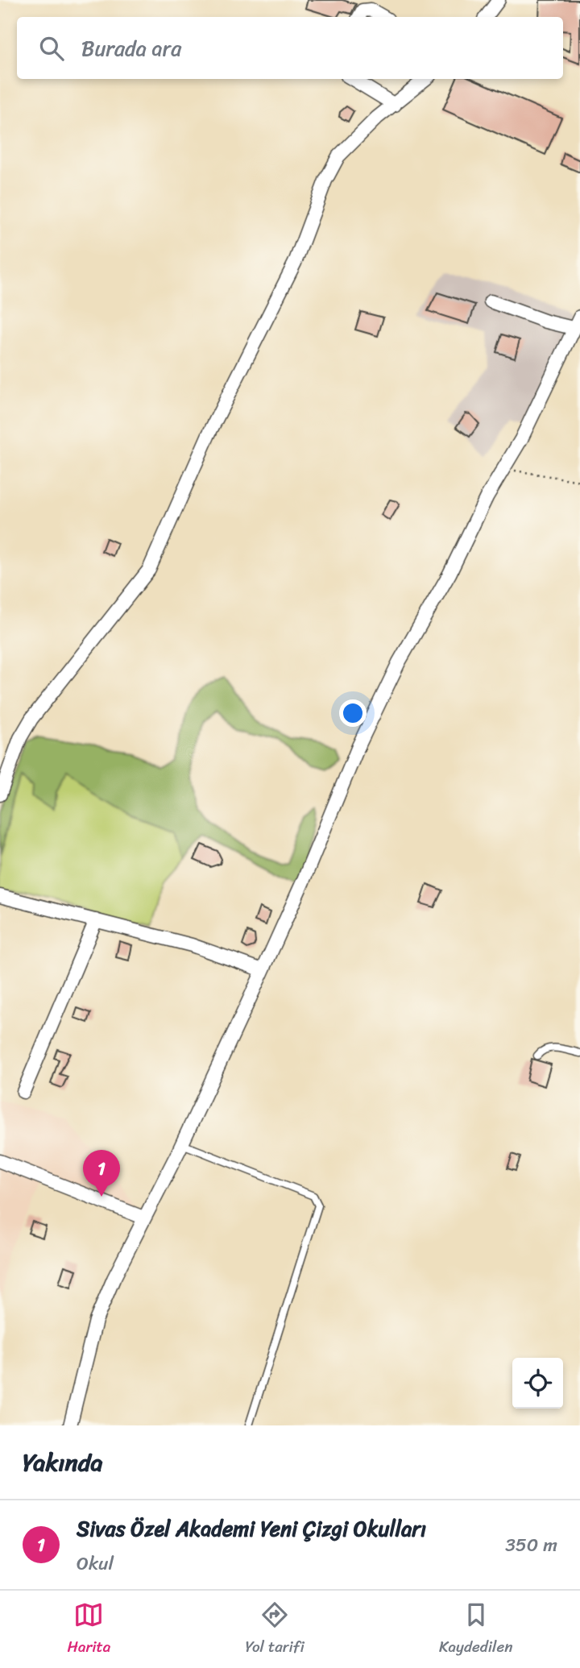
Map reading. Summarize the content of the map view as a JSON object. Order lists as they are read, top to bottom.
{
  "page": {
    "search": "Burada ara",
    "pins": "1",
    "heading": "Yakında",
    "list": [
      {
        "mark": "1",
        "name": "Sivas Özel Akademi Yeni Çizgi Okulları",
        "note": "Okul",
        "value": "350 m"
      }
    ],
    "nav": ["Harita", "Yol tarifi", "Kaydedilen"]
  }
}
